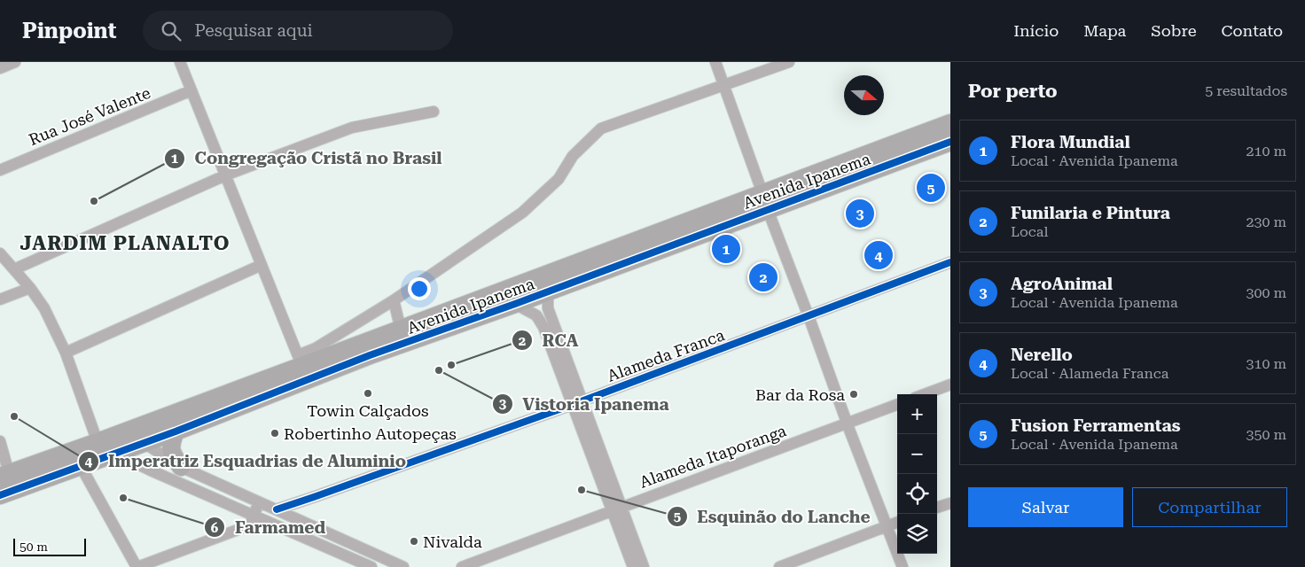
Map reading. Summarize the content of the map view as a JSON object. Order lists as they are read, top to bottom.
{
  "streets": {
    "main road": ["Avenida Ipanema"],
    "street": ["Rua José Valente", "Alameda Franca", "Alameda Itaporanga"]
  },
  "districts": ["JARDIM PLANALTO"],
  "places": [
    "Congregação Cristã no Brasil",
    "RCA",
    "Vistoria Ipanema",
    "Towin Calçados",
    "Bar da Rosa",
    "Imperatriz Esquadrias de Aluminio",
    "Robertinho Autopeças",
    "Esquinão do Lanche",
    "Farmamed",
    "Nivalda"
  ],
  "scale_bar": "50 m",
  "north": "right",
  "page": {
    "header": "Pinpoint",
    "search": "Pesquisar aqui",
    "nav": [
      "Início",
      "Mapa",
      "Sobre",
      "Contato"
    ],
    "heading": ["Por perto", "5 resultados"],
    "list": [
      {
        "mark": "1",
        "name": "Flora Mundial",
        "note": "Local · Avenida Ipanema",
        "value": "210 m"
      },
      {
        "mark": "2",
        "name": "Funilaria e Pintura",
        "note": "Local",
        "value": "230 m"
      },
      {
        "mark": "3",
        "name": "AgroAnimal",
        "note": "Local · Avenida Ipanema",
        "value": "300 m"
      },
      {
        "mark": "4",
        "name": "Nerello",
        "note": "Local · Alameda Franca",
        "value": "310 m"
      },
      {
        "mark": "5",
        "name": "Fusion Ferramentas",
        "note": "Local · Avenida Ipanema",
        "value": "350 m"
      }
    ],
    "pins": [
      "5",
      "3",
      "1",
      "4",
      "2"
    ],
    "map_buttons": ["+", "−"],
    "buttons": ["Salvar", "Compartilhar"],
    "scale": "50 m"
  }
}
